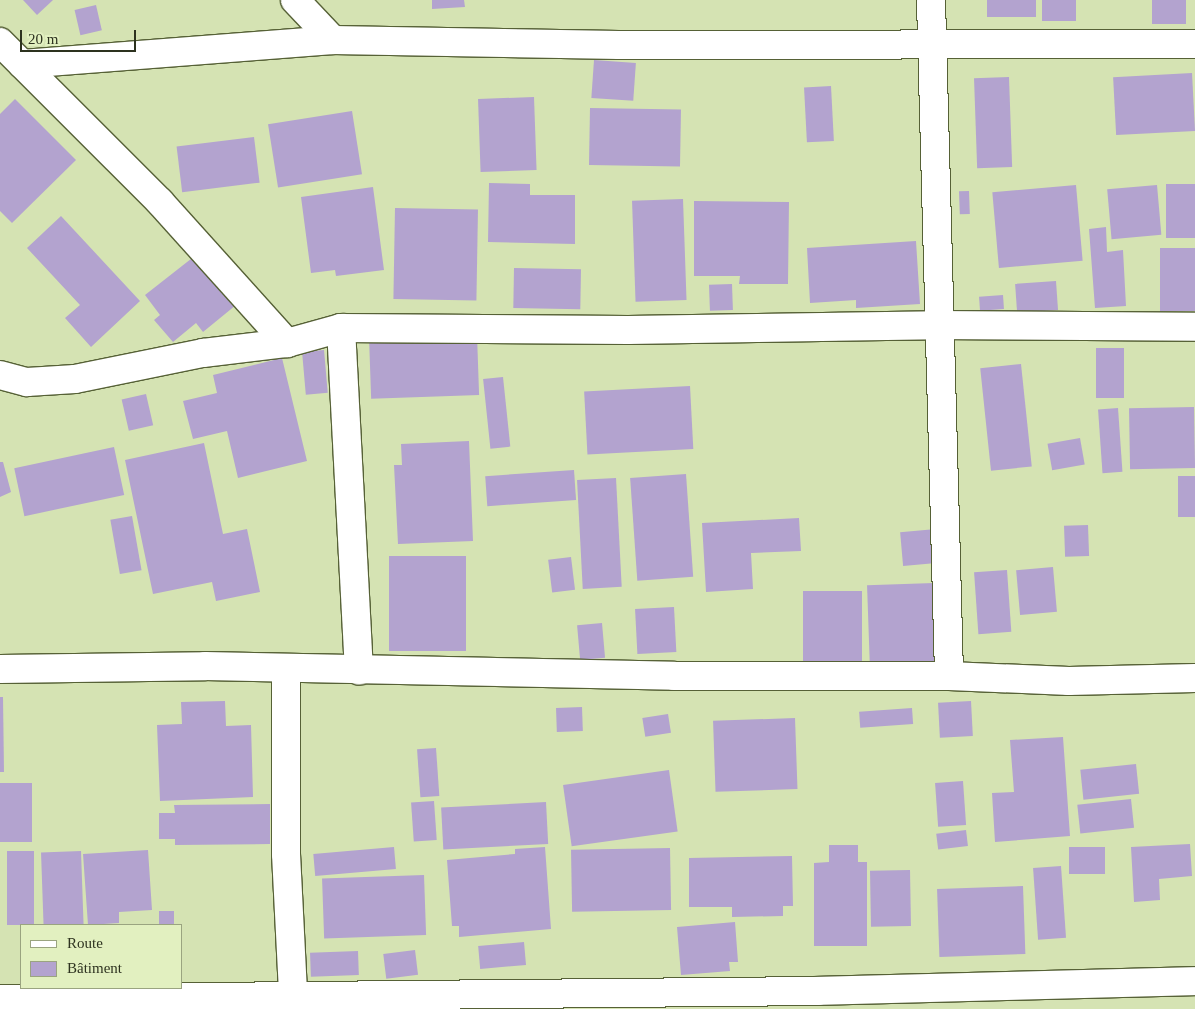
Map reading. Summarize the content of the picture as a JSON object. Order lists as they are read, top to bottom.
{
  "legend": ["Route", "Bâtiment"],
  "scale_bar": "20 m"
}
